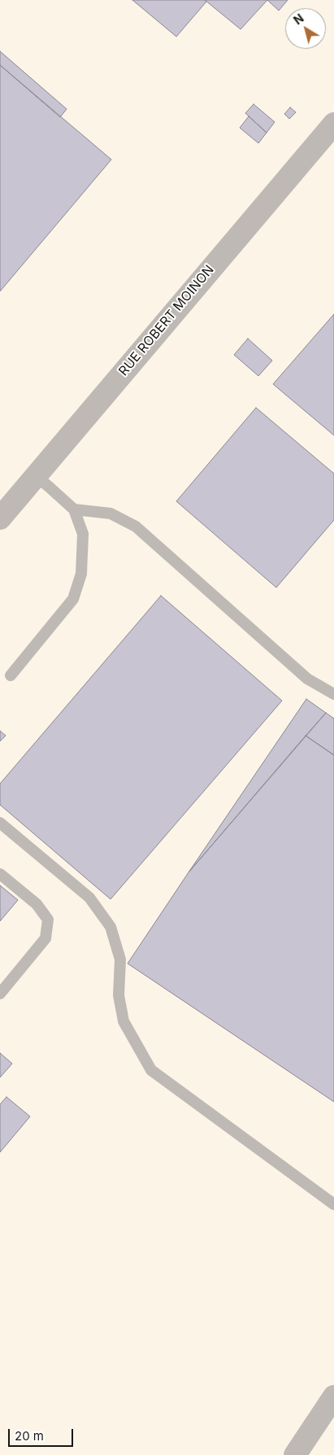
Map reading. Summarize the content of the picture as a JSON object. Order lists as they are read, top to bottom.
{
  "streets": {
    "street": ["RUE ROBERT MOINON"]
  },
  "scale_bar": "20 m",
  "north": "top left"
}
